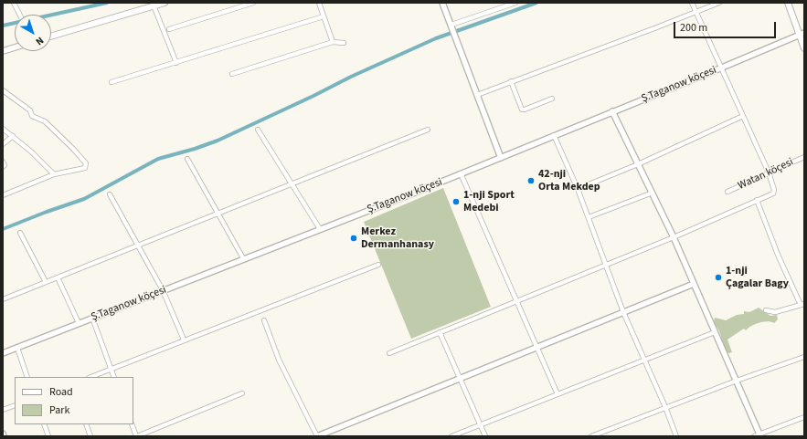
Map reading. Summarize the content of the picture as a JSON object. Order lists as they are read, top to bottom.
{
  "streets": {
    "street": ["Ş.Taganow köçesi", "Watan köçesi"]
  },
  "places": [
    "42-nji Orta Mekdep",
    "1-nji Sport Medebi",
    "Merkez Dermanhanasy",
    "1-nji Çagalar Bagy"
  ],
  "legend": ["Road", "Park"],
  "scale_bar": "200 m",
  "north": "bottom right"
}
